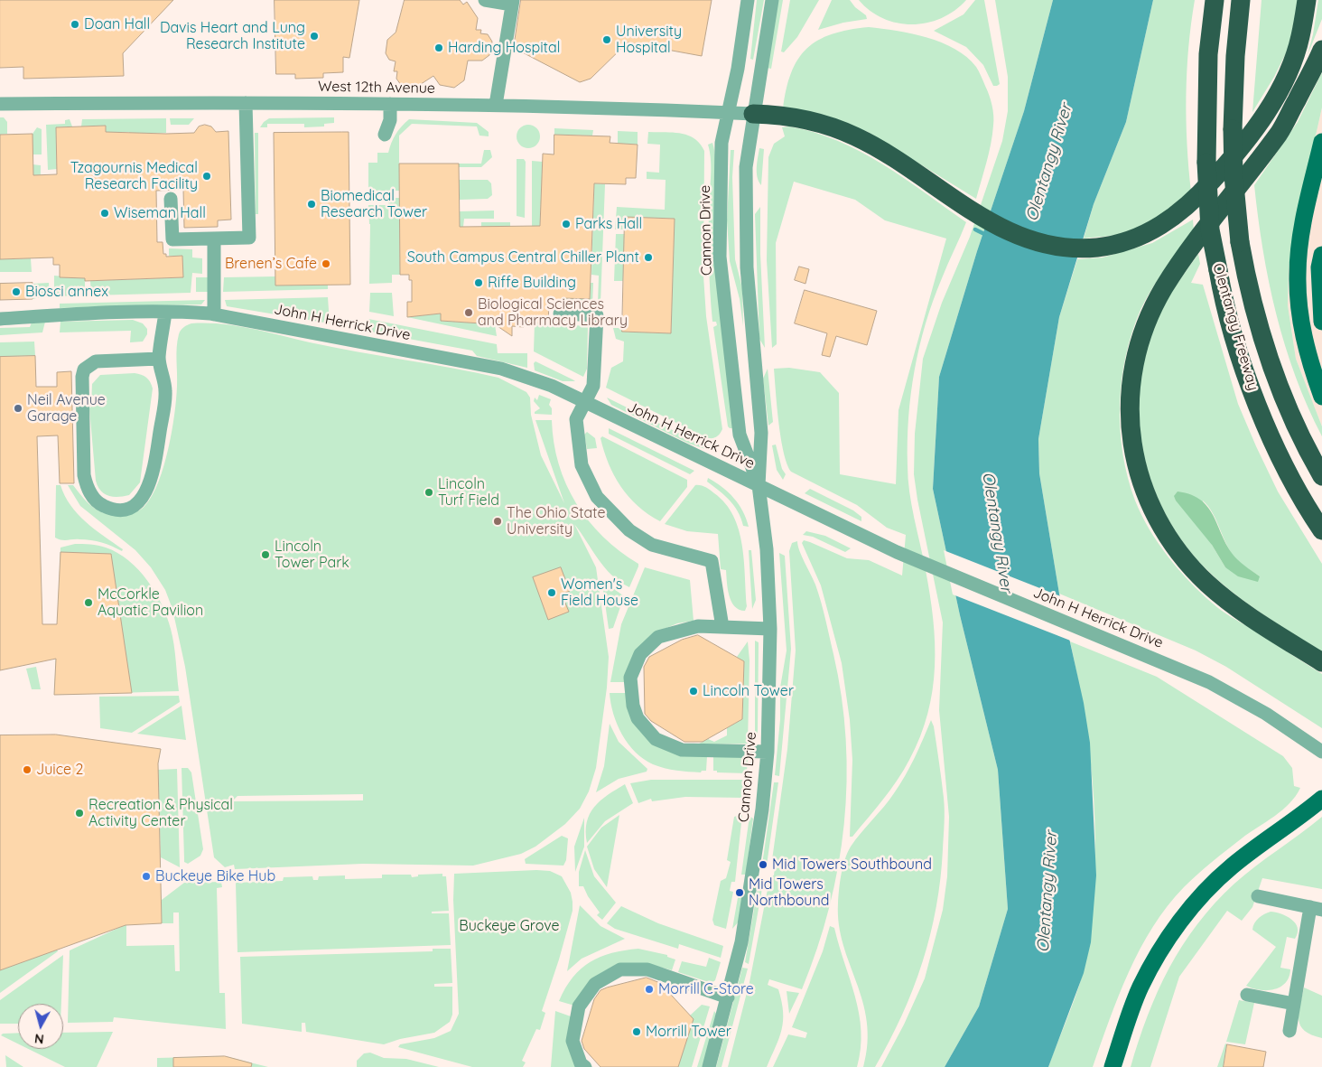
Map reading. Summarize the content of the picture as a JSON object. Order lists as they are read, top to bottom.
{
  "streets": {
    "highway": ["Olentangy Freeway"],
    "street": ["West 12th Avenue", "Cannon Drive", "John H Herrick Drive"]
  },
  "crossings": [
    ["West 12th Avenue", "Cannon Drive"],
    ["Cannon Drive", "John H Herrick Drive"]
  ],
  "water": ["Olentangy River"],
  "parks": ["Buckeye Grove"],
  "places": [
    "Doan Hall",
    "Davis Heart and Lung Research Institute",
    "University Hospital",
    "Harding Hospital",
    "Tzagournis Medical Research Facility",
    "Biomedical Research Tower",
    "Wiseman Hall",
    "Parks Hall",
    "South Campus Central Chiller Plant",
    "Brenen’s Cafe",
    "Riffe Building",
    "Biosci annex",
    "Biological Sciences and Pharmacy Library",
    "Neil Avenue Garage",
    "Lincoln Turf Field",
    "The Ohio State University",
    "Lincoln Tower Park",
    "Women's Field House",
    "McCorkle Aquatic Pavilion",
    "Lincoln Tower",
    "Juice 2",
    "Recreation & Physical Activity Center",
    "Mid Towers Southbound",
    "Buckeye Bike Hub",
    "Mid Towers Northbound",
    "Morrill C-Store",
    "Morrill Tower"
  ],
  "north": "bottom"
}
